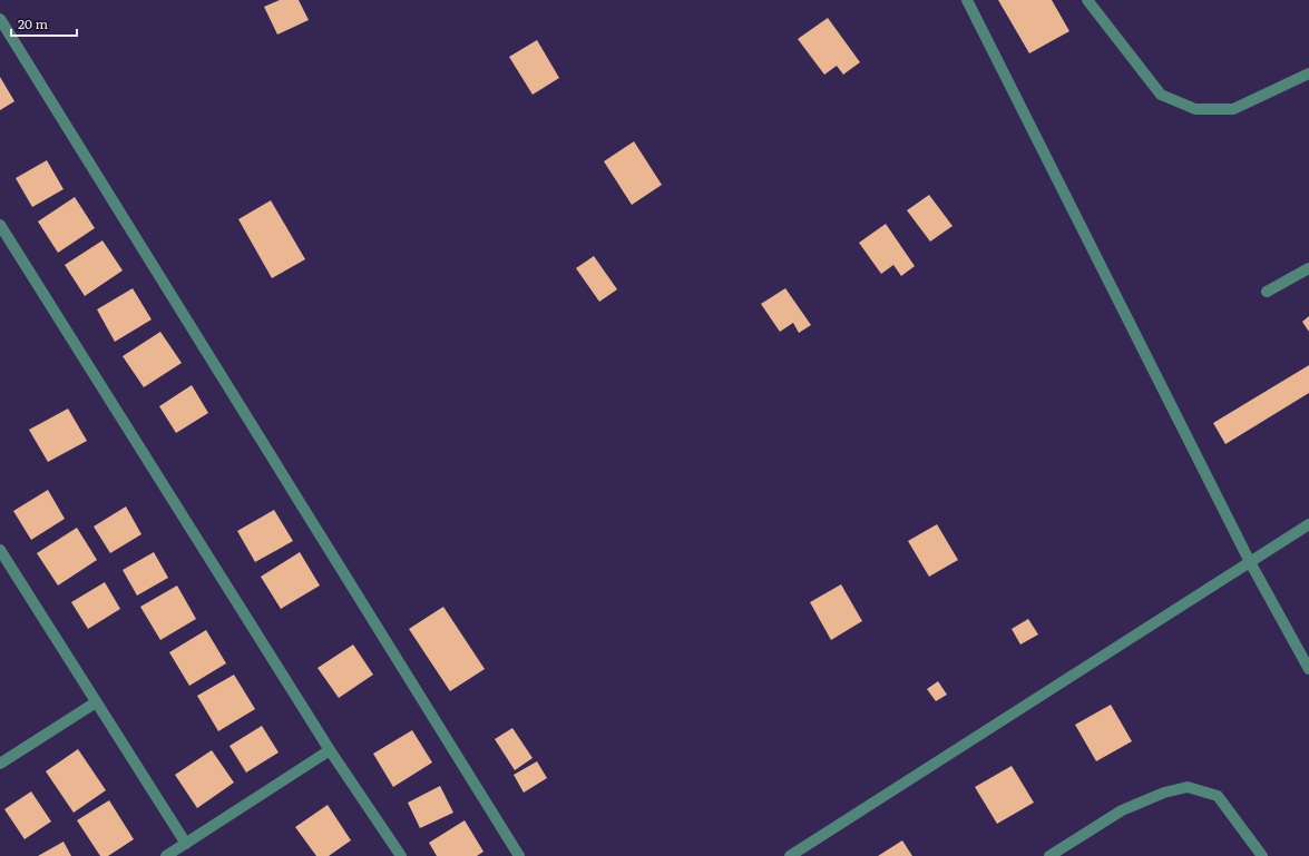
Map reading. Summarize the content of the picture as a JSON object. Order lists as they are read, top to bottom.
{
  "scale_bar": "20 m"
}
